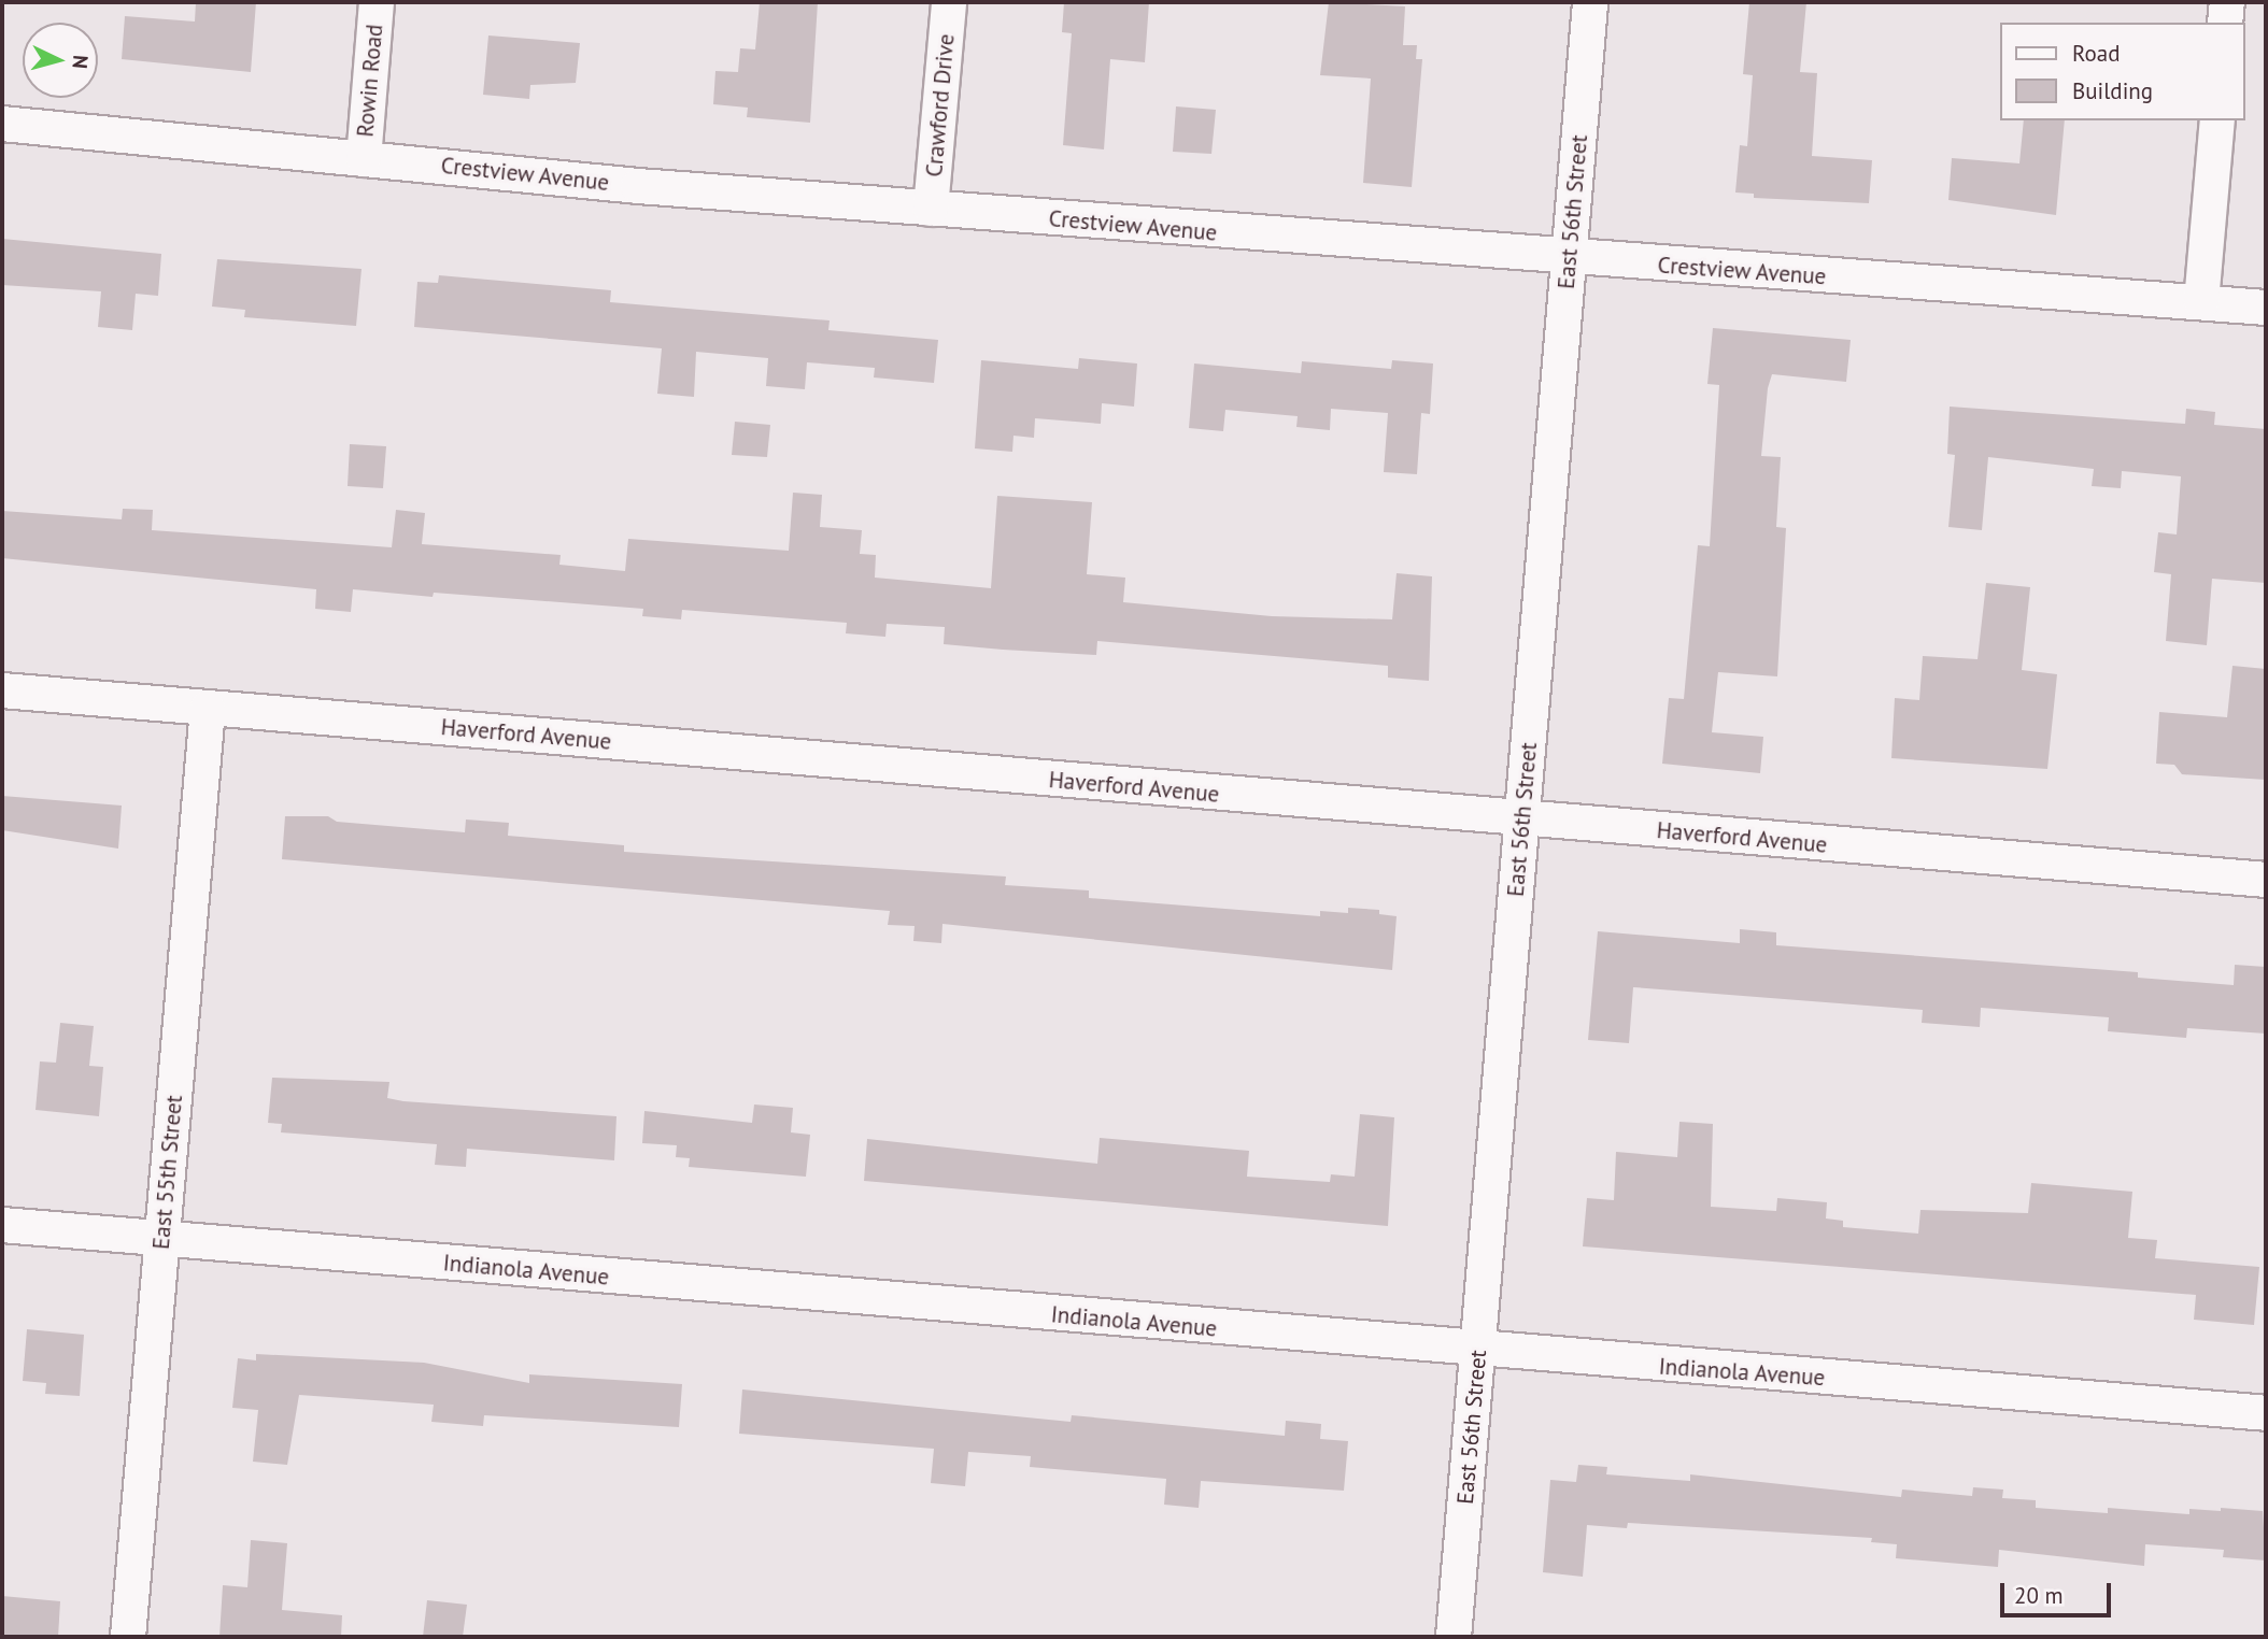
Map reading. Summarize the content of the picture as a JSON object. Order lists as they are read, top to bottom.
{
  "streets": {
    "street": [
      "Rowin Road",
      "Crawford Drive",
      "Crestview Avenue",
      "East 56th Street",
      "Haverford Avenue",
      "East 55th Street",
      "Indianola Avenue"
    ]
  },
  "crossings": [
    ["Rowin Road", "Crestview Avenue"],
    ["Crawford Drive", "Crestview Avenue"],
    ["Crestview Avenue", "East 56th Street"],
    ["East 56th Street", "Haverford Avenue"],
    ["East 56th Street", "Indianola Avenue"],
    ["Haverford Avenue", "East 55th Street"],
    ["East 55th Street", "Indianola Avenue"]
  ],
  "legend": ["Road", "Building"],
  "scale_bar": "20 m",
  "north": "right"
}
